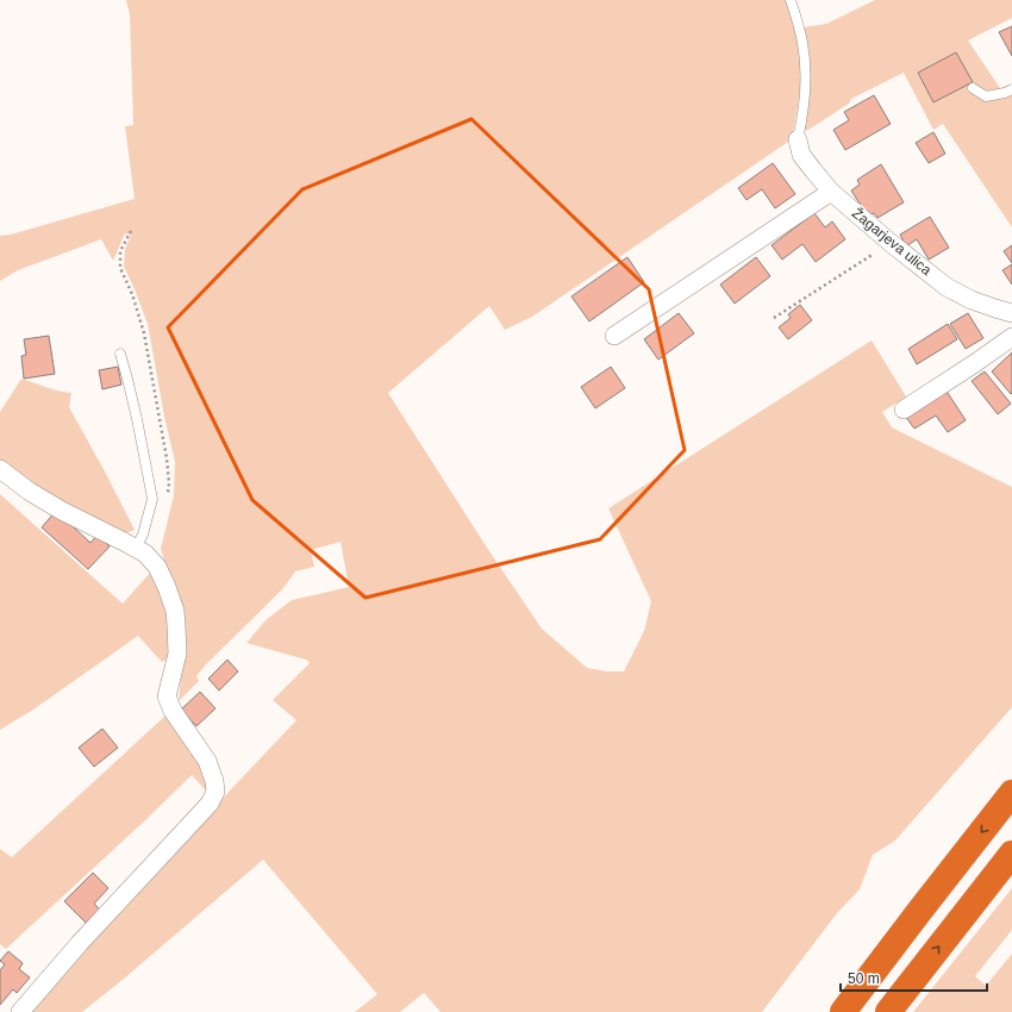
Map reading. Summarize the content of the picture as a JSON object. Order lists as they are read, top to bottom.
{
  "streets": {
    "street": ["Žagarjeva ulica"]
  },
  "scale_bar": "50 m"
}
